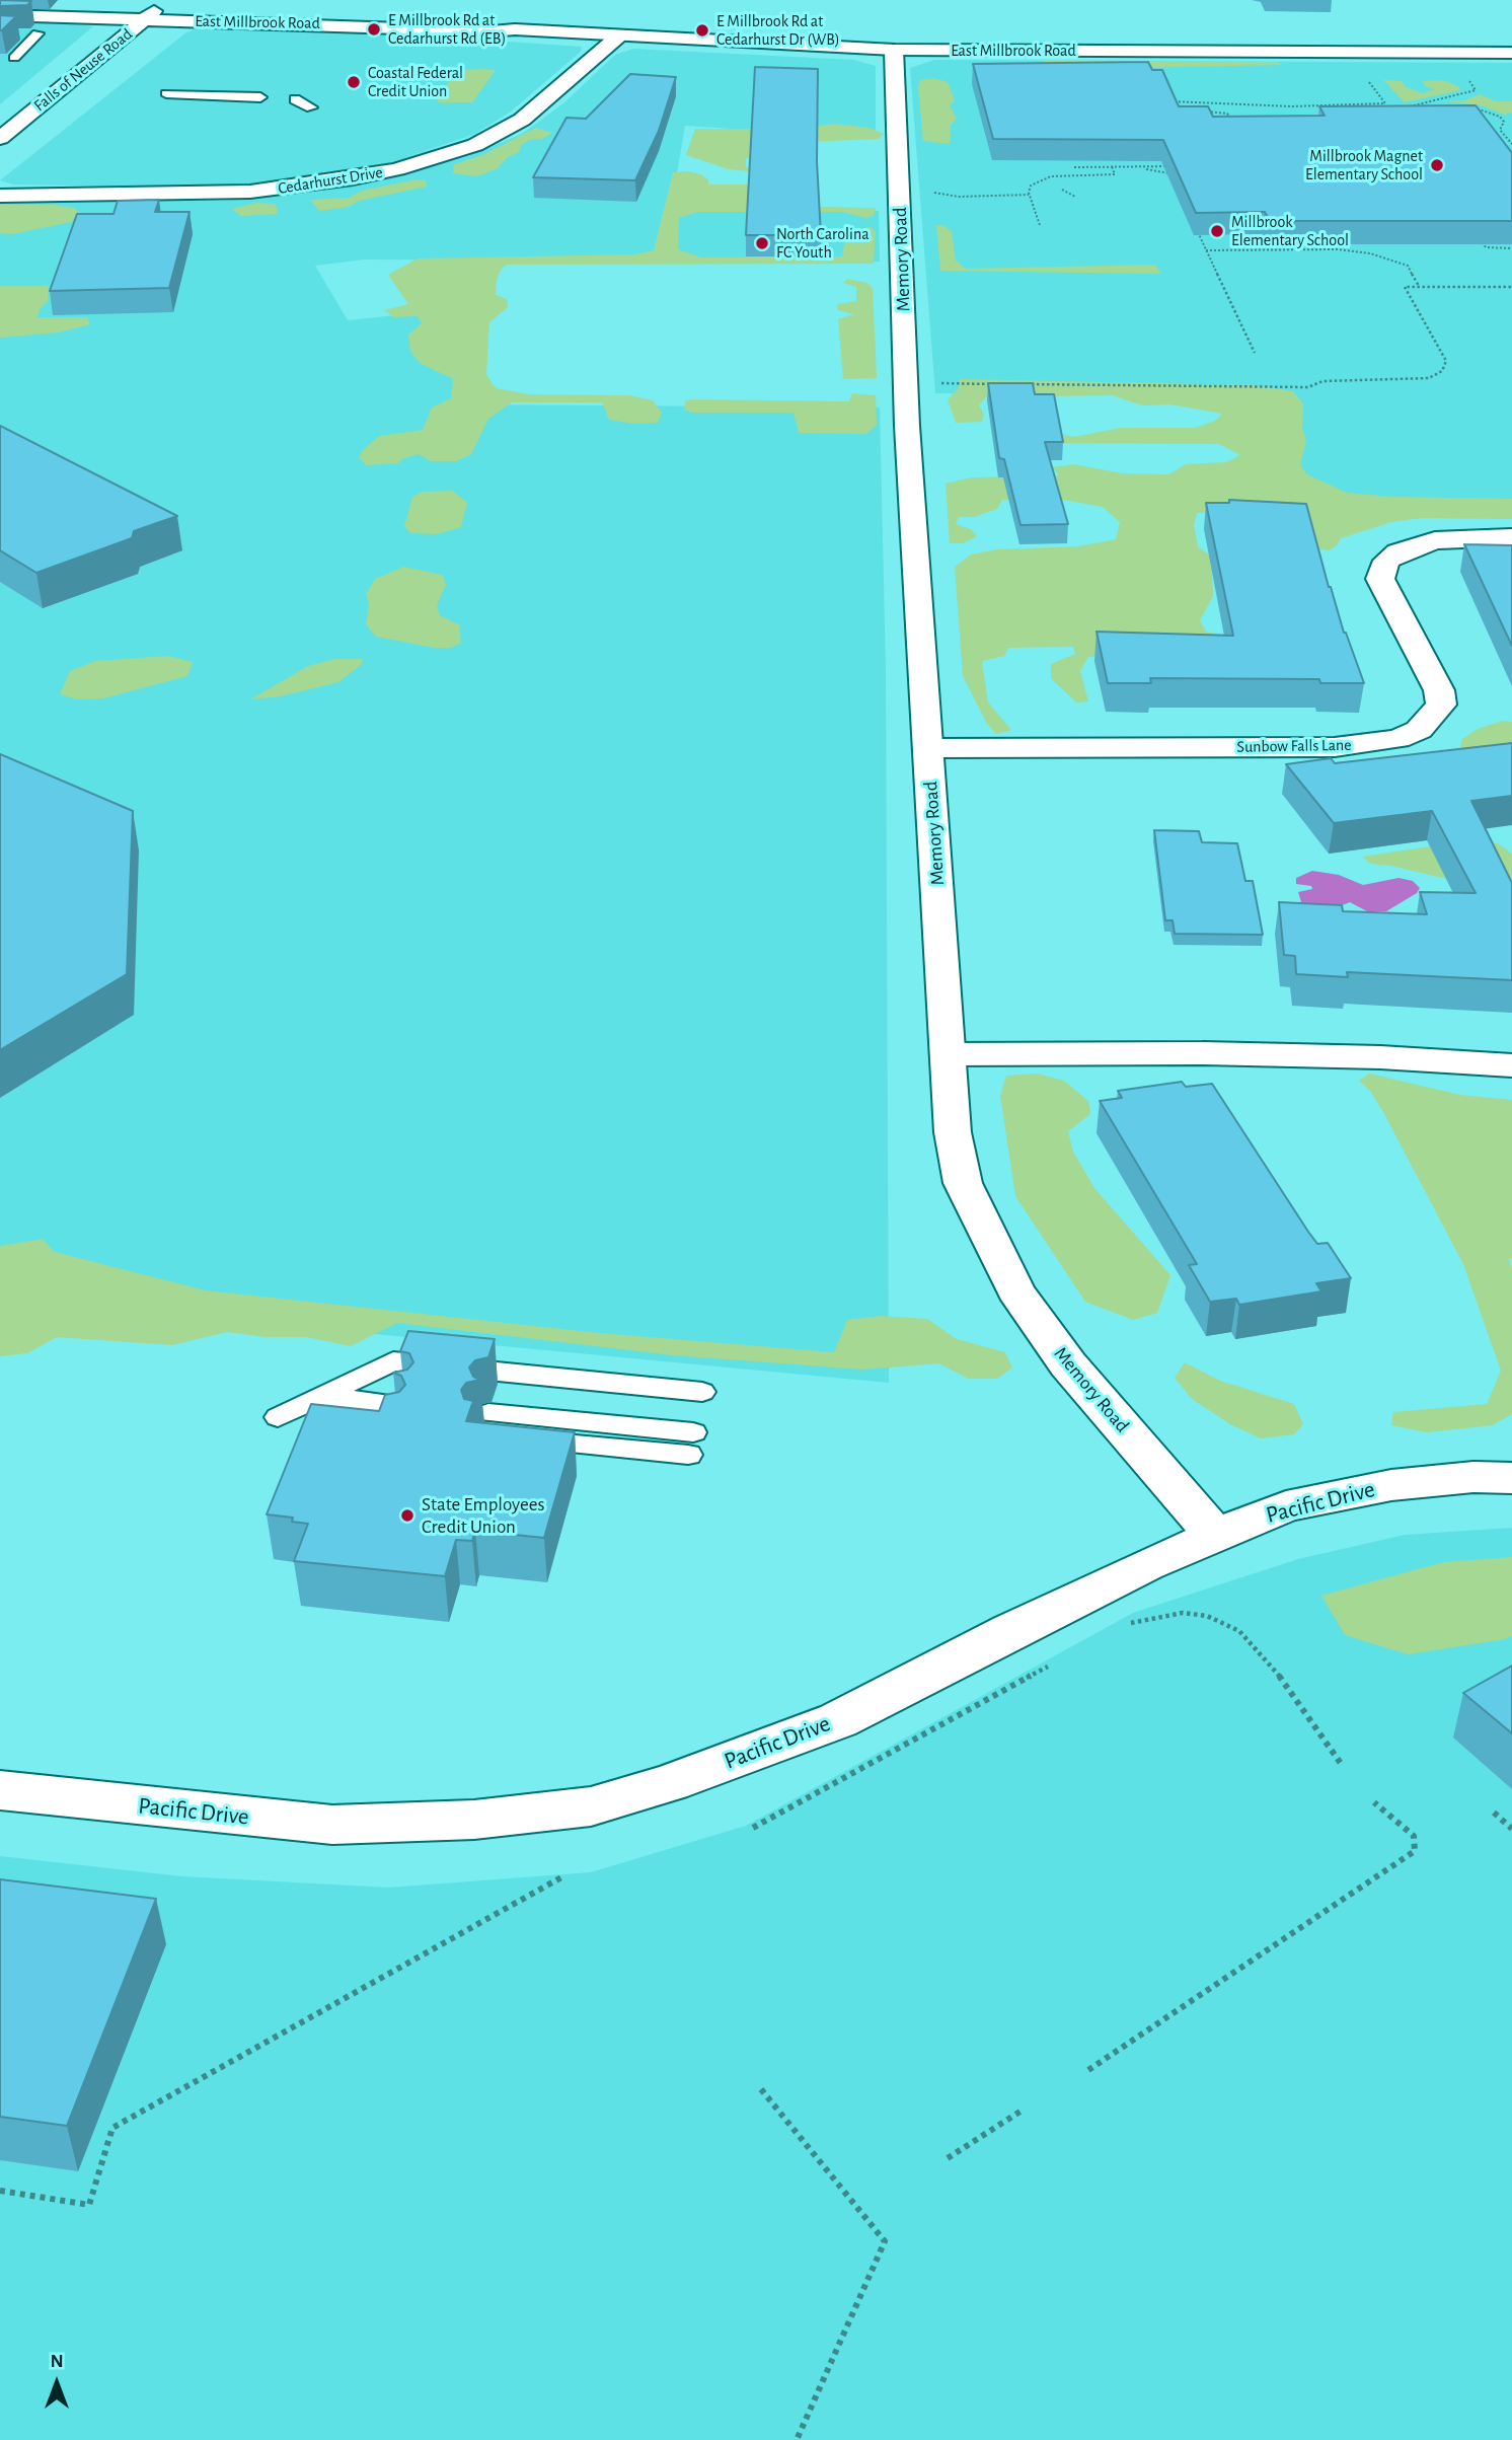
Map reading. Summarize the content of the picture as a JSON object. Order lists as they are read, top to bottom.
{
  "streets": {
    "street": [
      "East Millbrook Road",
      "Falls of Neuse Road",
      "Cedarhurst Drive",
      "Memory Road",
      "Sunbow Falls Lane",
      "Pacific Drive"
    ]
  },
  "crossings": [
    ["East Millbrook Road", "Falls of Neuse Road"],
    ["East Millbrook Road", "Cedarhurst Drive"],
    ["East Millbrook Road", "Memory Road"],
    ["Memory Road", "Sunbow Falls Lane"],
    ["Memory Road", "Pacific Drive"]
  ],
  "places": [
    "E Millbrook Rd at Cedarhurst Rd (EB)",
    "E Millbrook Rd at Cedarhurst Dr (WB)",
    "Coastal Federal Credit Union",
    "Millbrook Magnet Elementary School",
    "Millbrook Elementary School",
    "North Carolina FC Youth",
    "State Employees Credit Union"
  ],
  "north": "top"
}
